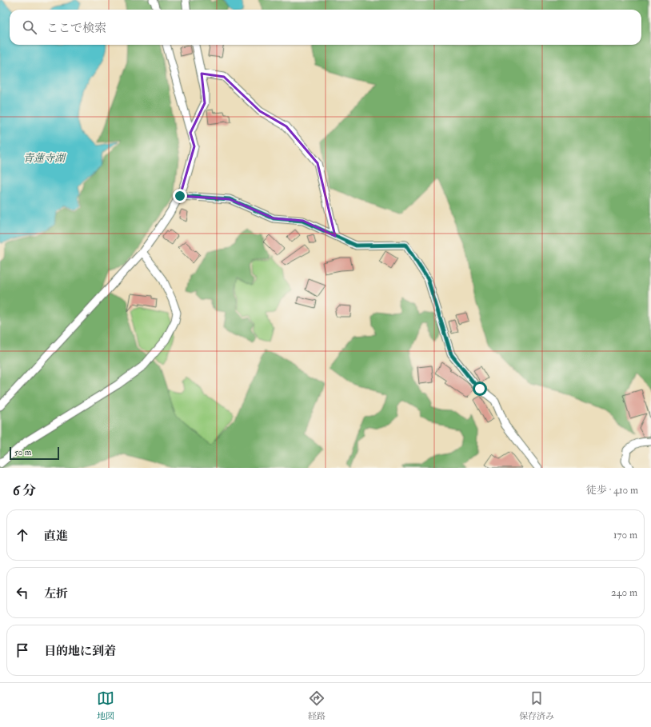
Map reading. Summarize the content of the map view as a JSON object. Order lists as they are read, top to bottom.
{
  "water": ["青蓮寺湖"],
  "scale_bar": "50 m",
  "page": {
    "search": "ここで検索",
    "scale": "50 m",
    "heading": ["6 分", "徒歩 · 410 m"],
    "list": [
      ["直進", "170 m"],
      ["左折", "240 m"],
      "目的地に到着"
    ],
    "nav": ["地図", "経路", "保存済み"]
  }
}
